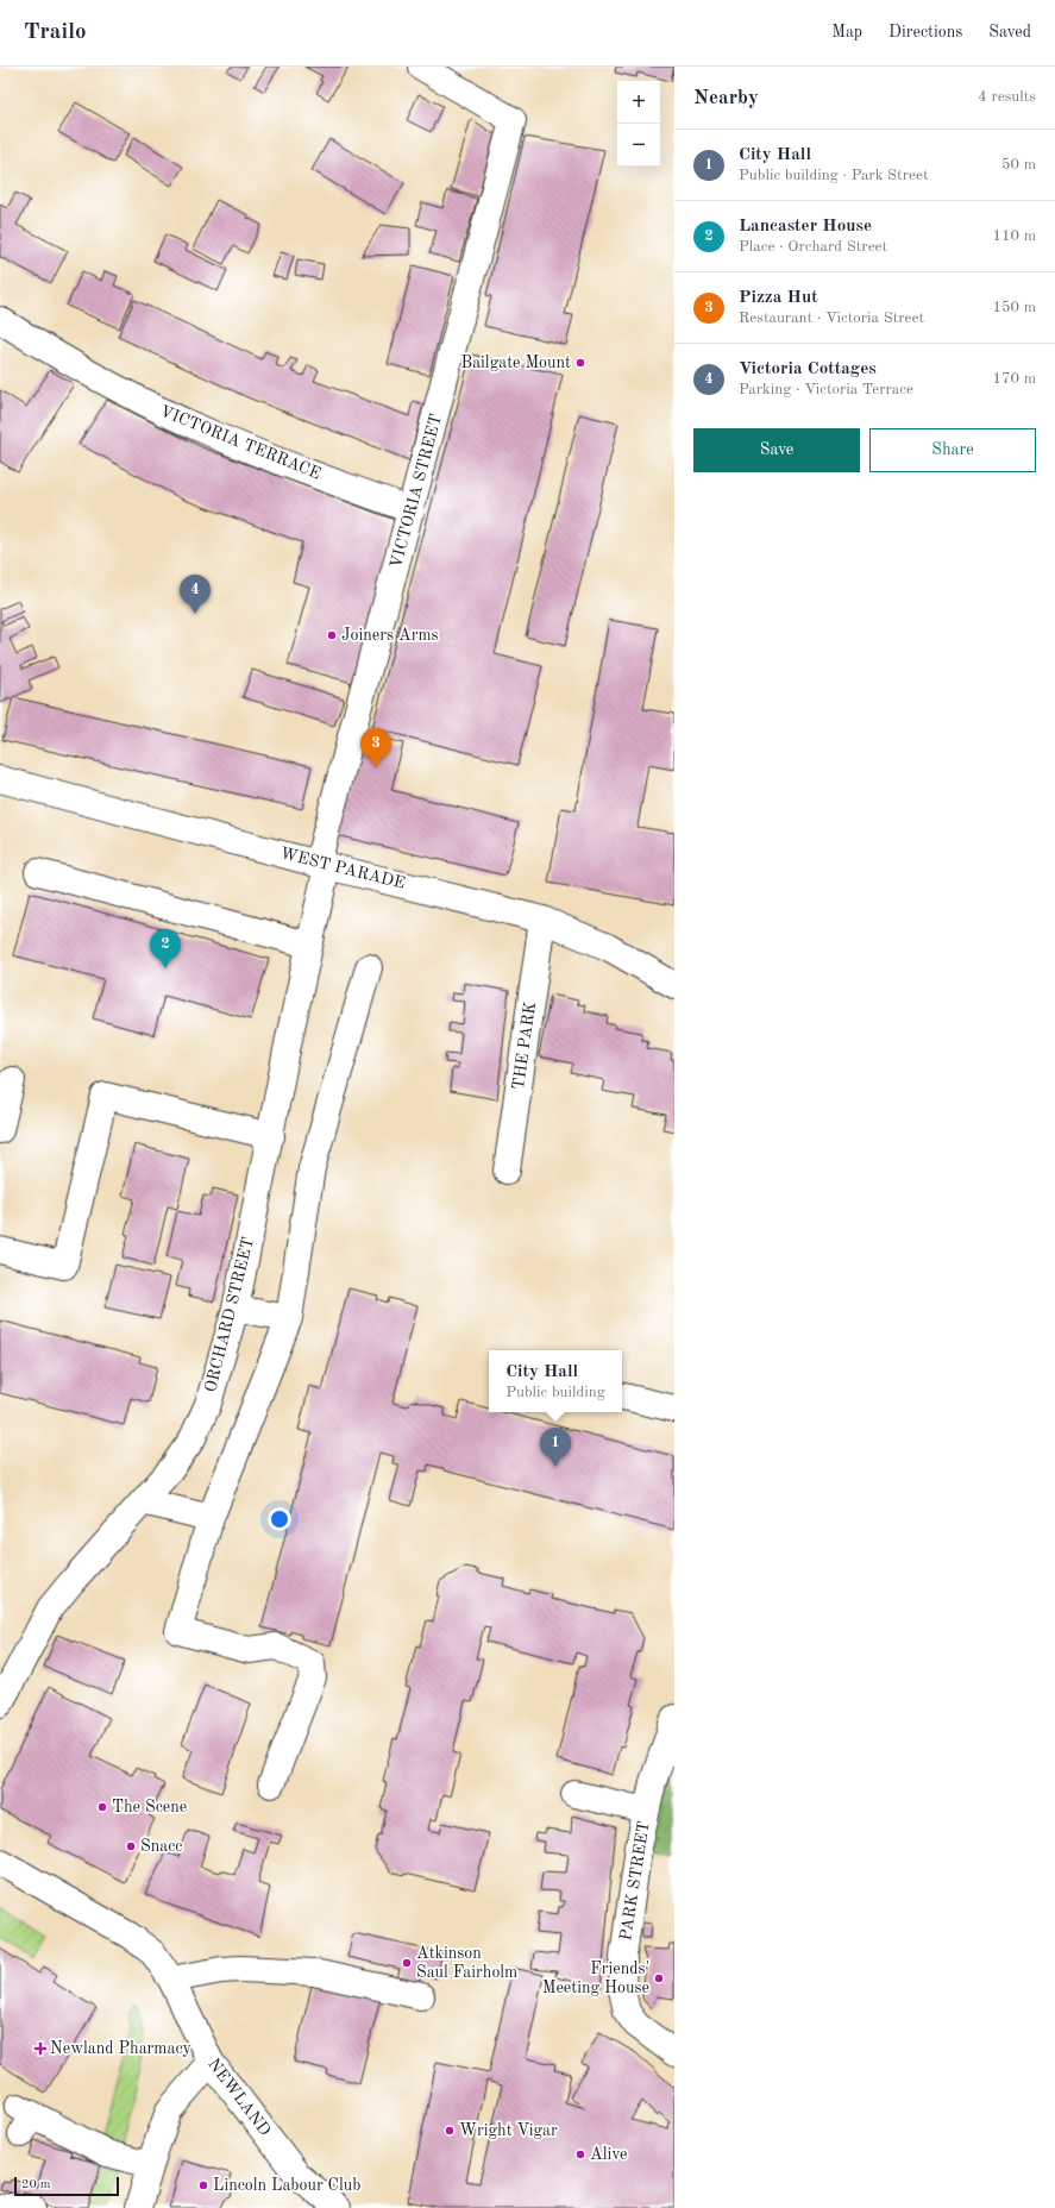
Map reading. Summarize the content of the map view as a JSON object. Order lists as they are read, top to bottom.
{
  "streets": {
    "street": [
      "VICTORIA TERRACE",
      "VICTORIA STREET",
      "WEST PARADE",
      "THE PARK",
      "ORCHARD STREET",
      "PARK STREET",
      "NEWLAND"
    ]
  },
  "crossings": [
    ["VICTORIA TERRACE", "VICTORIA STREET"],
    ["VICTORIA STREET", "WEST PARADE"],
    ["VICTORIA STREET", "ORCHARD STREET"],
    ["WEST PARADE", "THE PARK"],
    ["WEST PARADE", "ORCHARD STREET"]
  ],
  "places": {
    "other": [
      "Bailgate Mount",
      "Joiners Arms",
      "The Scene",
      "Snacc",
      "Atkinson Saul Fairholm",
      "Friends' Meeting House",
      "Wright Vigar",
      "Alive",
      "Lincoln Labour Club"
    ],
    "health": ["Newland Pharmacy"]
  },
  "scale_bar": "20 m",
  "page": {
    "header": "Trailo",
    "nav": ["Map", "Directions", "Saved"],
    "heading": ["Nearby", "4 results"],
    "map_buttons": ["+", "−"],
    "list": [
      {
        "mark": "1",
        "name": "City Hall",
        "note": "Public building · Park Street",
        "value": "50 m"
      },
      {
        "mark": "2",
        "name": "Lancaster House",
        "note": "Place · Orchard Street",
        "value": "110 m"
      },
      {
        "mark": "3",
        "name": "Pizza Hut",
        "note": "Restaurant · Victoria Street",
        "value": "150 m"
      },
      {
        "mark": "4",
        "name": "Victoria Cottages",
        "note": "Parking · Victoria Terrace",
        "value": "170 m"
      }
    ],
    "buttons": ["Save", "Share"],
    "pins": [
      "4",
      "3",
      "2",
      "1"
    ],
    "popup": ["City Hall", "Public building"],
    "scale": "20 m"
  }
}
